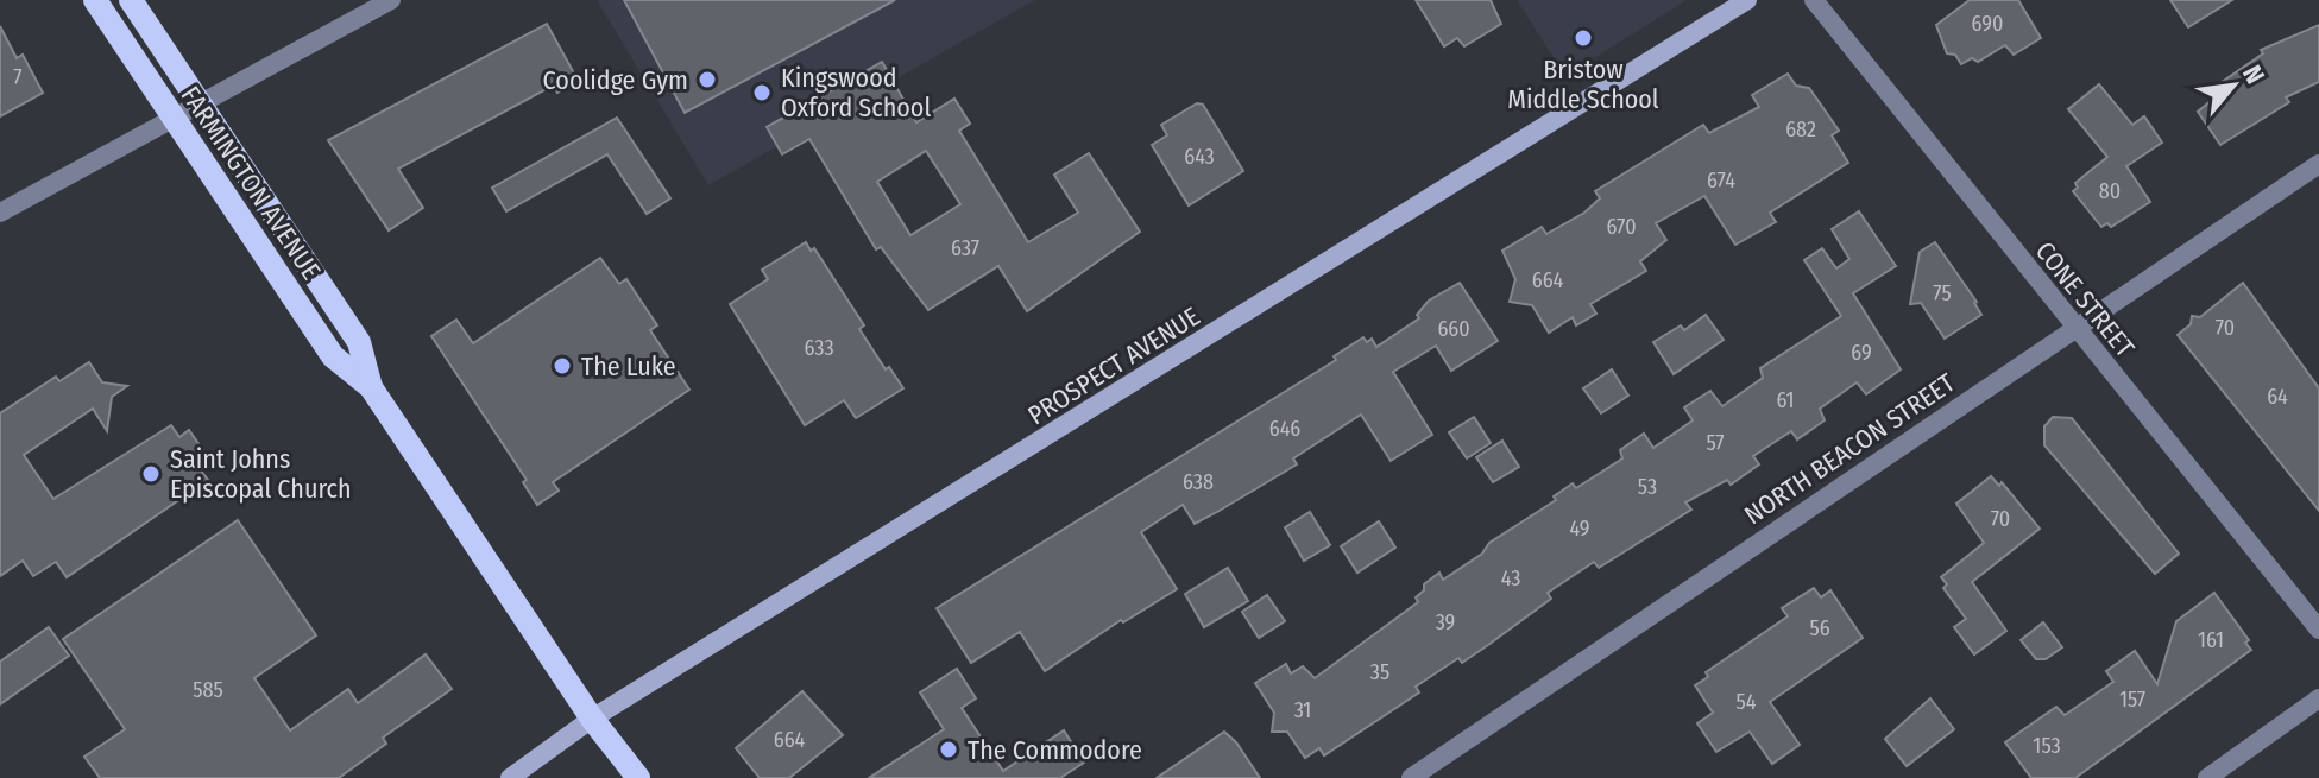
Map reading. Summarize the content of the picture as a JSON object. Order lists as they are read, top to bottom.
{
  "streets": {
    "main road": ["FARMINGTON AVENUE", "PROSPECT AVENUE"],
    "street": ["CONE STREET", "NORTH BEACON STREET"]
  },
  "crossings": [
    ["FARMINGTON AVENUE", "PROSPECT AVENUE"],
    ["CONE STREET", "NORTH BEACON STREET"]
  ],
  "places": [
    "Bristow Middle School",
    "Coolidge Gym",
    "Kingswood Oxford School",
    "The Luke",
    "Saint Johns Episcopal Church",
    "The Commodore"
  ],
  "house_numbers": [
    "690",
    "7",
    "682",
    "643",
    "674",
    "80",
    "670",
    "637",
    "664",
    "75",
    "70",
    "660",
    "633",
    "69",
    "64",
    "61",
    "646",
    "57",
    "638",
    "53",
    "70",
    "49",
    "43",
    "39",
    "56",
    "161",
    "35",
    "585",
    "157",
    "54",
    "31",
    "664",
    "153"
  ],
  "north": "top right"
}
